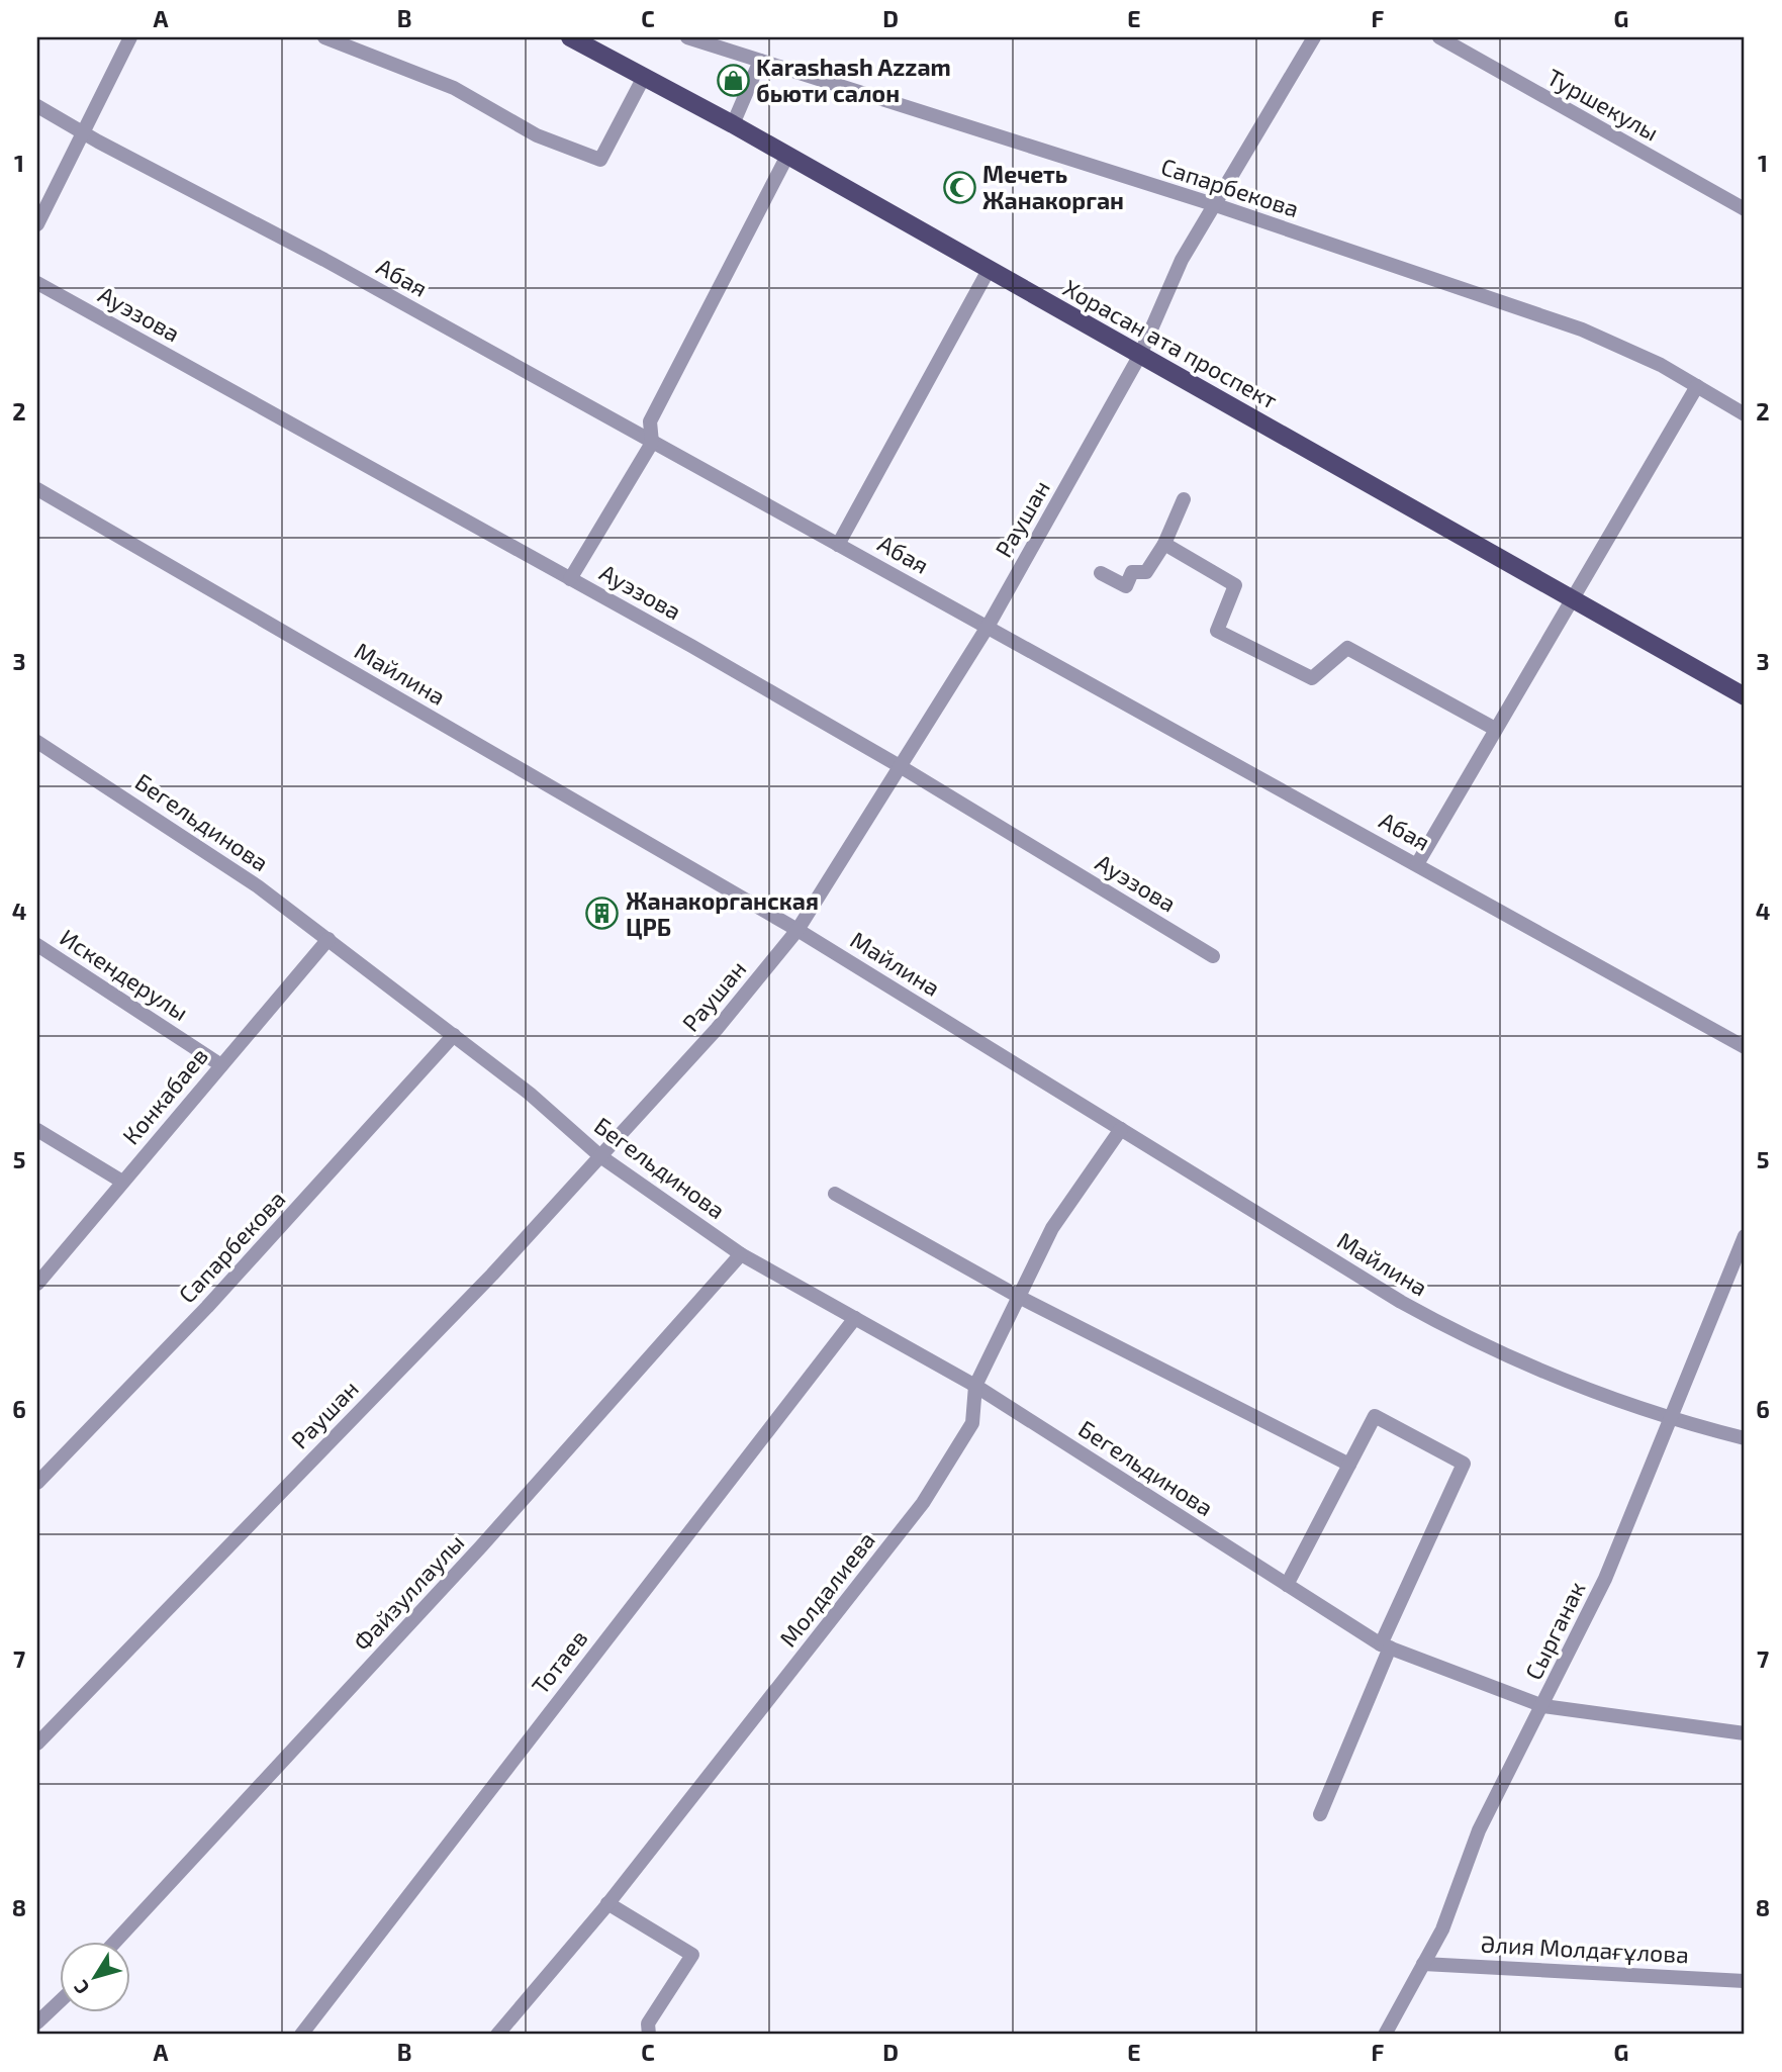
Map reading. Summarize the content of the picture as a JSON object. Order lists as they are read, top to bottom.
{
  "streets": {
    "main road": ["Хорасан ата проспект"],
    "street": [
      "Туршекулы",
      "Сапарбекова",
      "Абая",
      "Ауэзова",
      "Раушан",
      "Майлина",
      "Бегельдинова",
      "Искендерулы",
      "Конкабаев",
      "Молдалиева",
      "Файзуллаулы",
      "Сырганак",
      "Тотаев",
      "Әлия Молдағұлова"
    ]
  },
  "crossings": [
    ["Сапарбекова", "Раушан"],
    ["Сапарбекова", "Бегельдинова"],
    ["Абая", "Раушан"],
    ["Ауэзова", "Раушан"],
    ["Хорасан ата проспект", "Раушан"],
    ["Раушан", "Майлина"],
    ["Раушан", "Бегельдинова"],
    ["Майлина", "Молдалиева"],
    ["Майлина", "Сырганак"],
    ["Бегельдинова", "Конкабаев"],
    ["Бегельдинова", "Молдалиева"],
    ["Бегельдинова", "Файзуллаулы"],
    ["Бегельдинова", "Сырганак"],
    ["Бегельдинова", "Тотаев"],
    ["Искендерулы", "Конкабаев"],
    ["Сырганак", "Әлия Молдағұлова"]
  ],
  "places": {
    "shop": ["Karashash Azzam бьюти салон"],
    "mosque": ["Мечеть Жанакорган"],
    "building": ["Жанакорганская ЦРБ"]
  },
  "north": "bottom left",
  "grid": {
    "columns": [
      "A",
      "B",
      "C",
      "D",
      "E",
      "F",
      "G"
    ],
    "rows": [
      "1",
      "2",
      "3",
      "4",
      "5",
      "6",
      "7",
      "8"
    ]
  }
}
